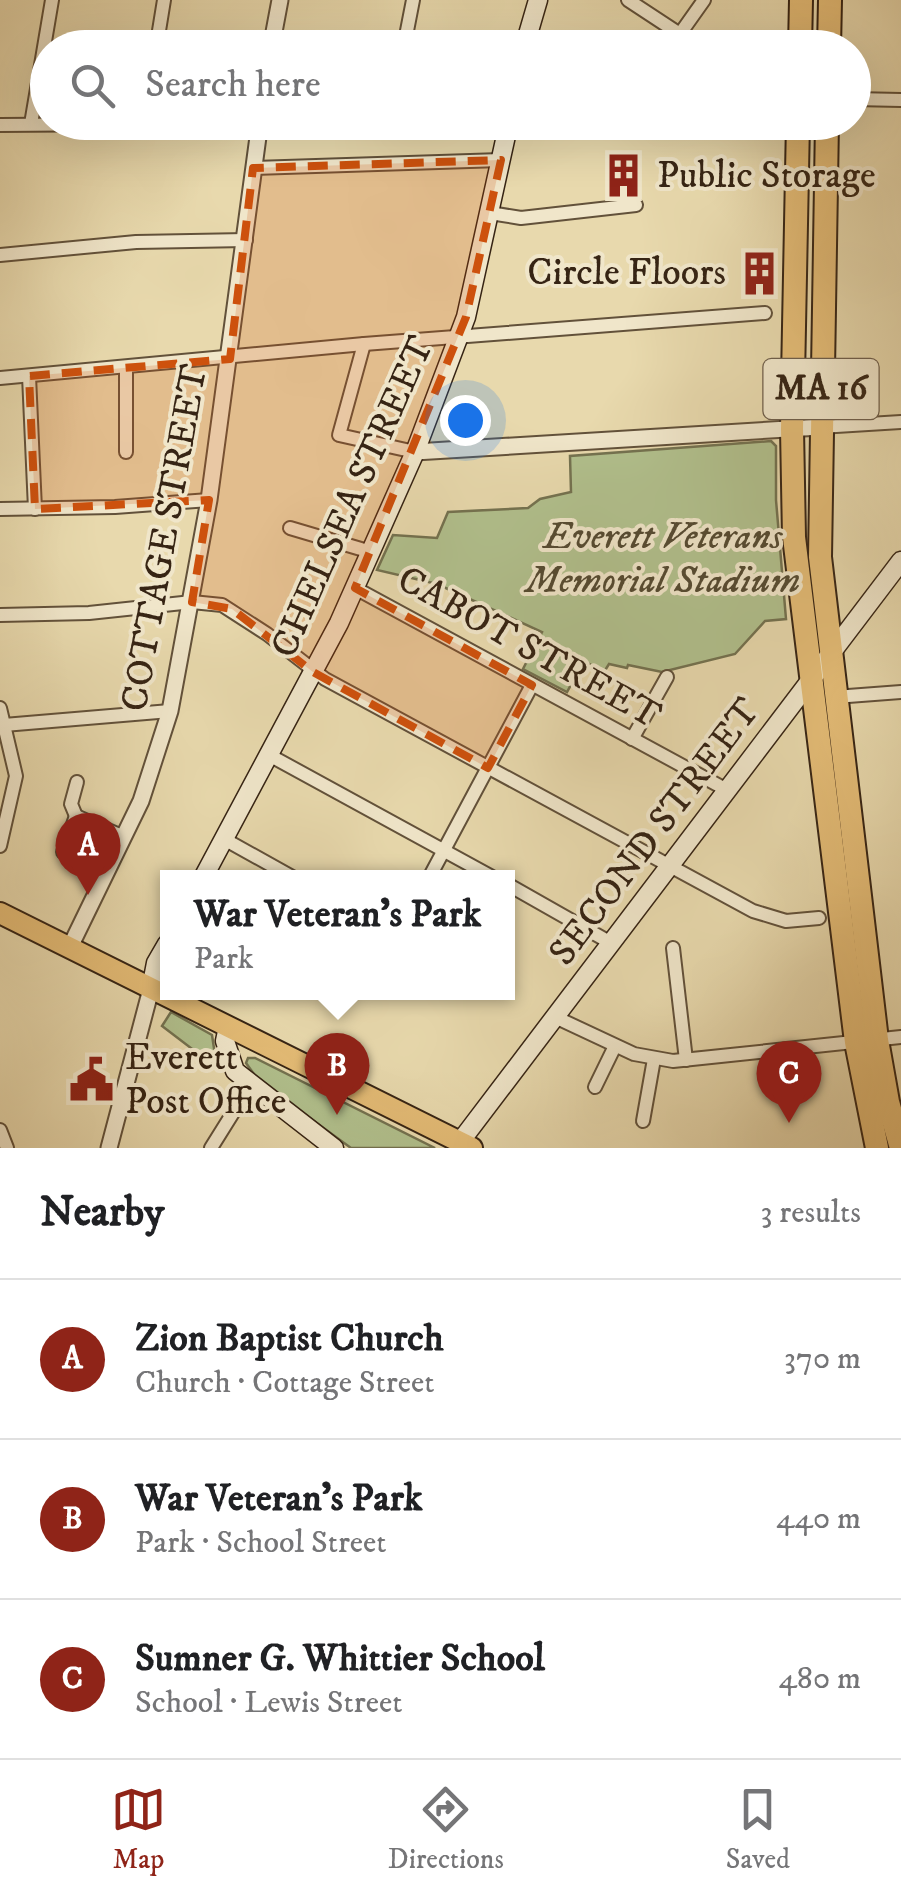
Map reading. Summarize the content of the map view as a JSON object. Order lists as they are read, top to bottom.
{
  "streets": {
    "highway": ["MA 16"],
    "main road": ["CHELSEA STREET", "SECOND STREET"],
    "street": ["COTTAGE STREET", "CABOT STREET"]
  },
  "crossings": [
    ["MA 16", "SECOND STREET"],
    ["CHELSEA STREET", "CABOT STREET"],
    ["CABOT STREET", "SECOND STREET"]
  ],
  "parks": ["Everett Veterans Memorial Stadium"],
  "places": {
    "building": ["Public Storage", "Circle Floors"],
    "public building": ["Everett Post Office"]
  },
  "page": {
    "search": "Search here",
    "pins": ["A", "B", "C"],
    "popup": ["War Veteran's Park", "Park"],
    "heading": ["Nearby", "3 results"],
    "list": [
      {
        "mark": "A",
        "name": "Zion Baptist Church",
        "note": "Church · Cottage Street",
        "value": "370 m"
      },
      {
        "mark": "B",
        "name": "War Veteran's Park",
        "note": "Park · School Street",
        "value": "440 m"
      },
      {
        "mark": "C",
        "name": "Sumner G. Whittier School",
        "note": "School · Lewis Street",
        "value": "480 m"
      }
    ],
    "nav": ["Map", "Directions", "Saved"]
  }
}
